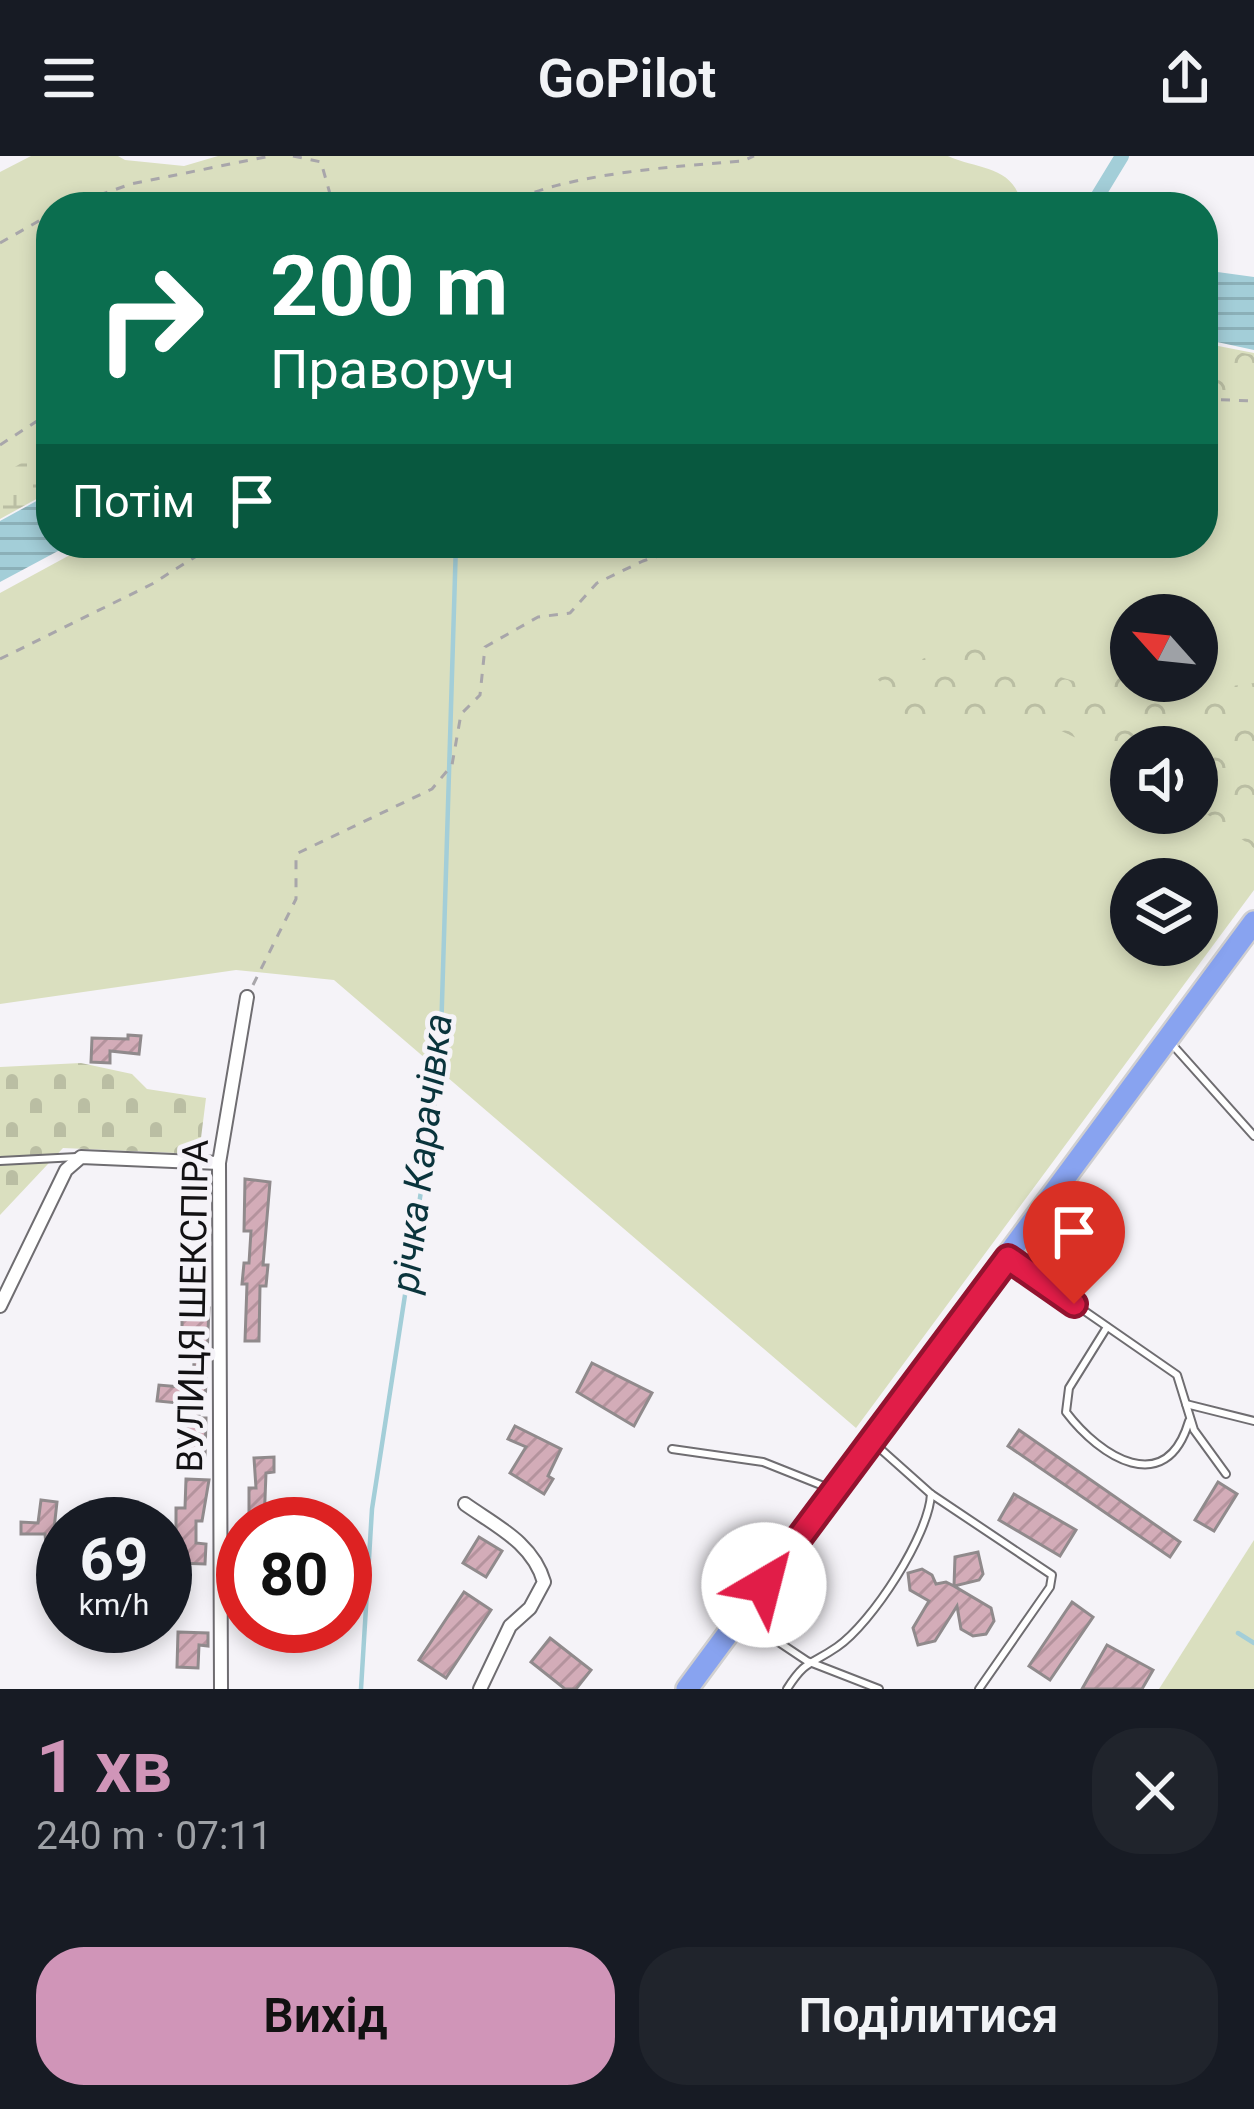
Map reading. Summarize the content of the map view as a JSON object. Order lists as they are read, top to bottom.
{
  "streets": {
    "street": ["ВУЛИЦЯ ШЕКСПІРА"]
  },
  "water": ["річка Карачівка"],
  "north": "top left",
  "page": {
    "header": "GoPilot",
    "turn": ["200 m", "Праворуч"],
    "then": "Потім",
    "speed": "69 km/h",
    "limit": "80",
    "heading": ["1 хв", "240 m · 07:11"],
    "buttons": ["Вихід", "Поділитися"]
  }
}
